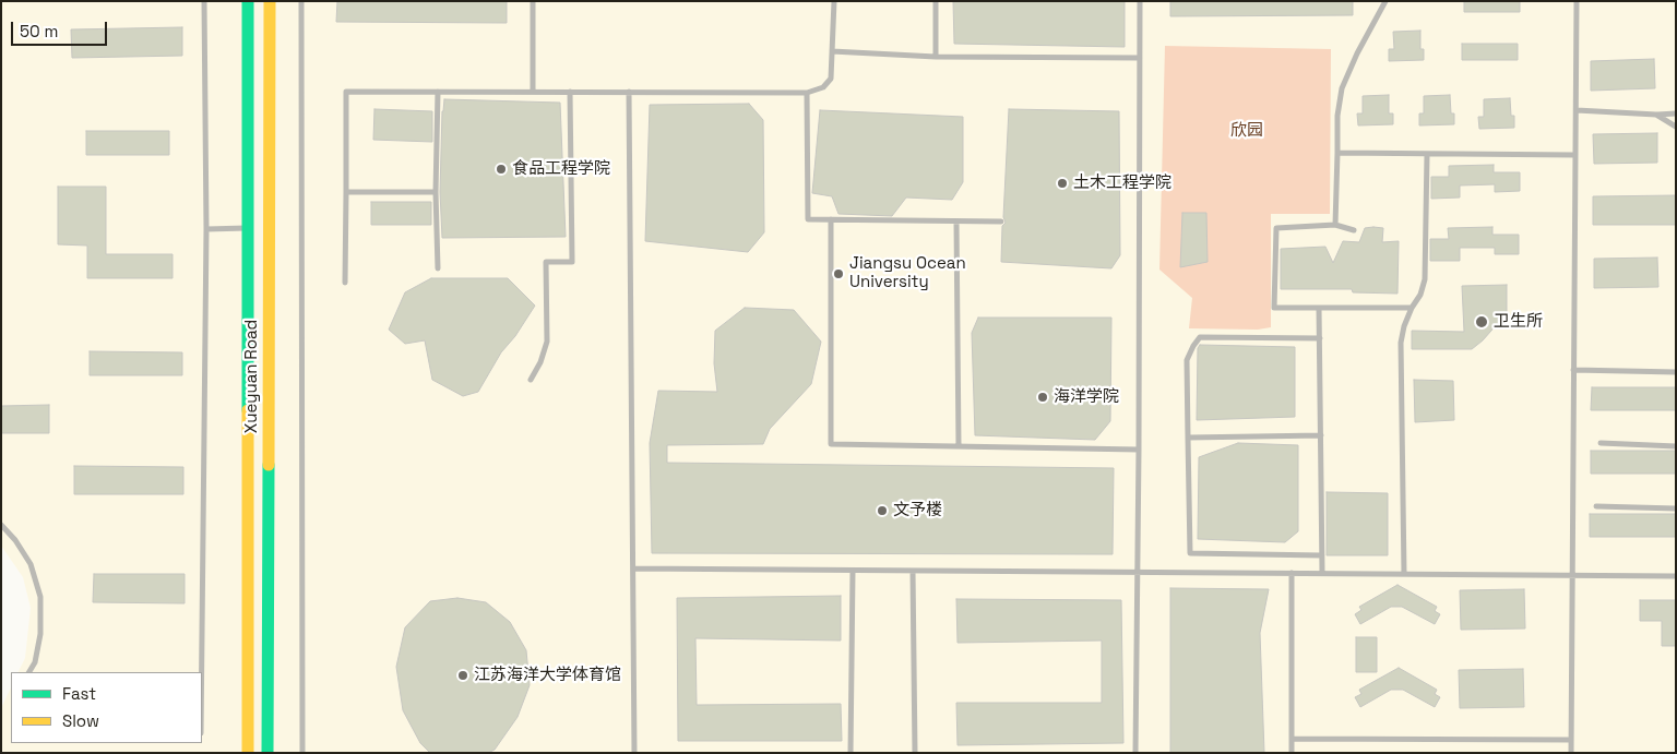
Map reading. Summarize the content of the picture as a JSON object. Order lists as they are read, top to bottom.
{
  "streets": {
    "main road": ["Xueyuan Road"]
  },
  "parks": ["欣园"],
  "places": [
    "食品工程学院",
    "土木工程学院",
    "Jiangsu Ocean University",
    "卫生所",
    "海洋学院",
    "文予楼",
    "江苏海洋大学体育馆"
  ],
  "legend": ["Fast", "Slow"],
  "scale_bar": "50 m"
}
